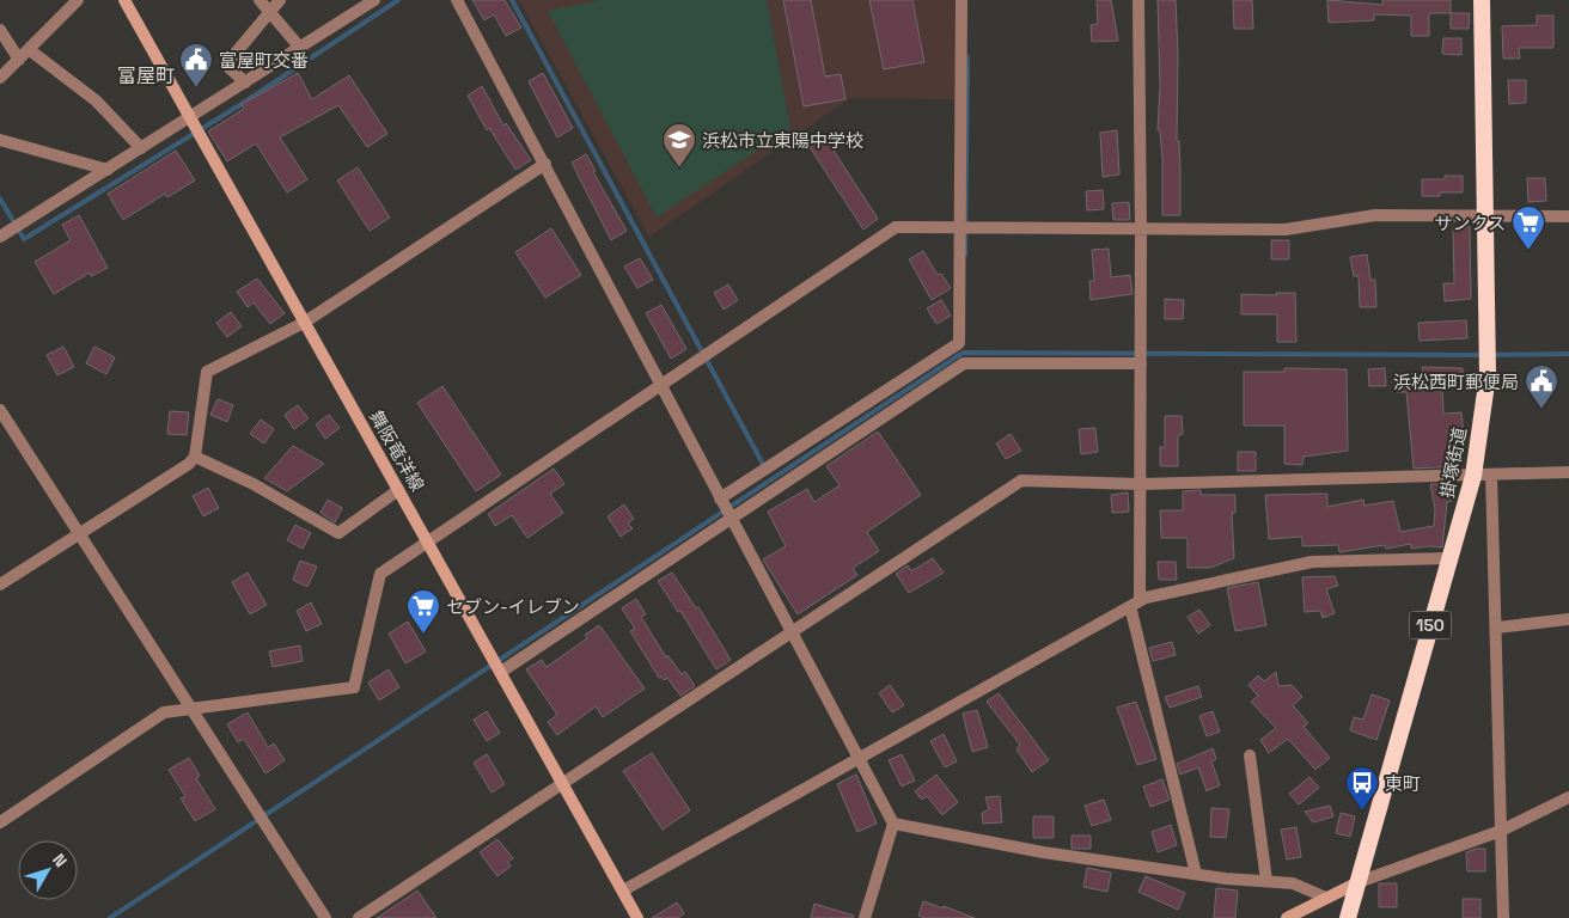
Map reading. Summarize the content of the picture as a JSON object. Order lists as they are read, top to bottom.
{
  "streets": {
    "highway": ["掛塚街道", "150"],
    "main road": ["舞阪竜洋線"]
  },
  "districts": ["富屋町"],
  "places": {
    "public building": ["富屋町交番", "浜松西町郵便局"],
    "school or university": ["浜松市立東陽中学校"],
    "supermarket": ["サンクス", "セブン-イレブン"],
    "bus stop": ["東町"]
  },
  "north": "top right"
}
